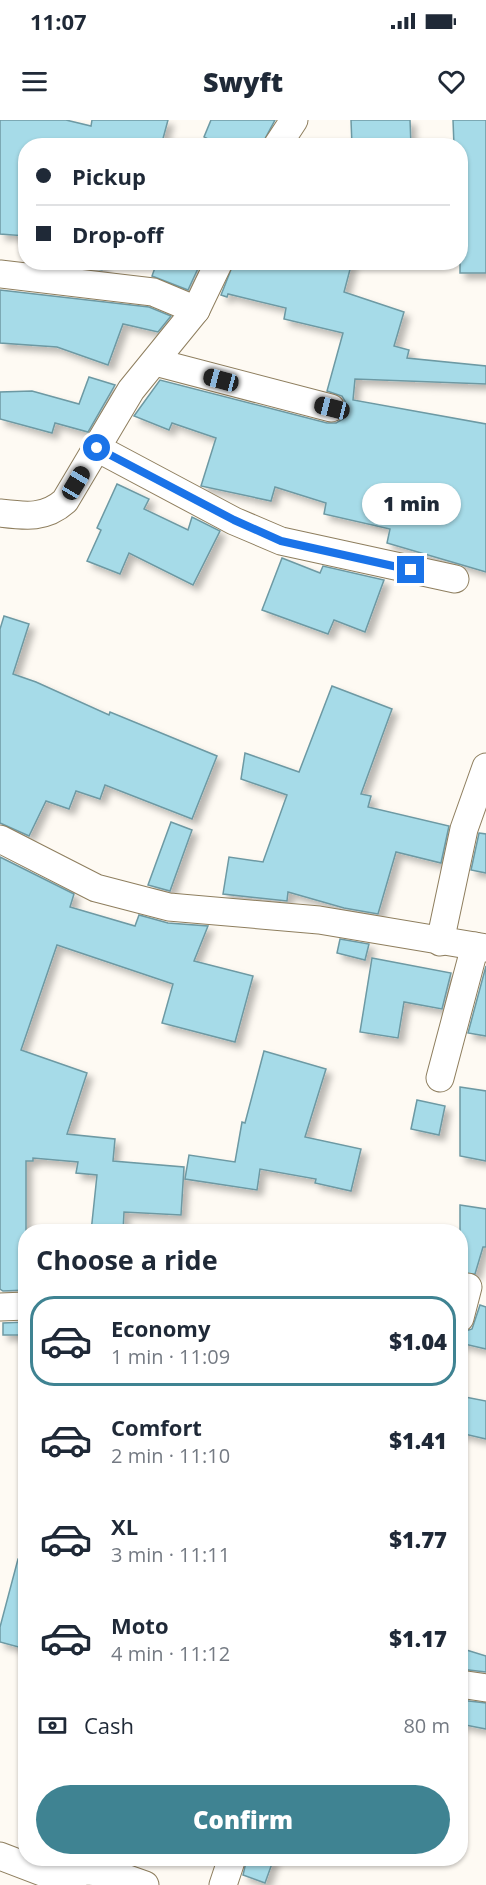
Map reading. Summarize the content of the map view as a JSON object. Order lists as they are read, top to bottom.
{
  "page": {
    "status": "11:07",
    "header": "Swyft",
    "banner": ["Pickup", "Drop-off"],
    "bubble": "1 min",
    "heading": "Choose a ride",
    "list": [
      {
        "name": "Economy",
        "note": "1 min · 11:09",
        "value": "$1.04"
      },
      {
        "name": "Comfort",
        "note": "2 min · 11:10",
        "value": "$1.41"
      },
      {
        "name": "XL",
        "note": "3 min · 11:11",
        "value": "$1.77"
      },
      {
        "name": "Moto",
        "note": "4 min · 11:12",
        "value": "$1.17"
      }
    ],
    "pay": ["Cash", "80 m"],
    "buttons": "Confirm"
  }
}
